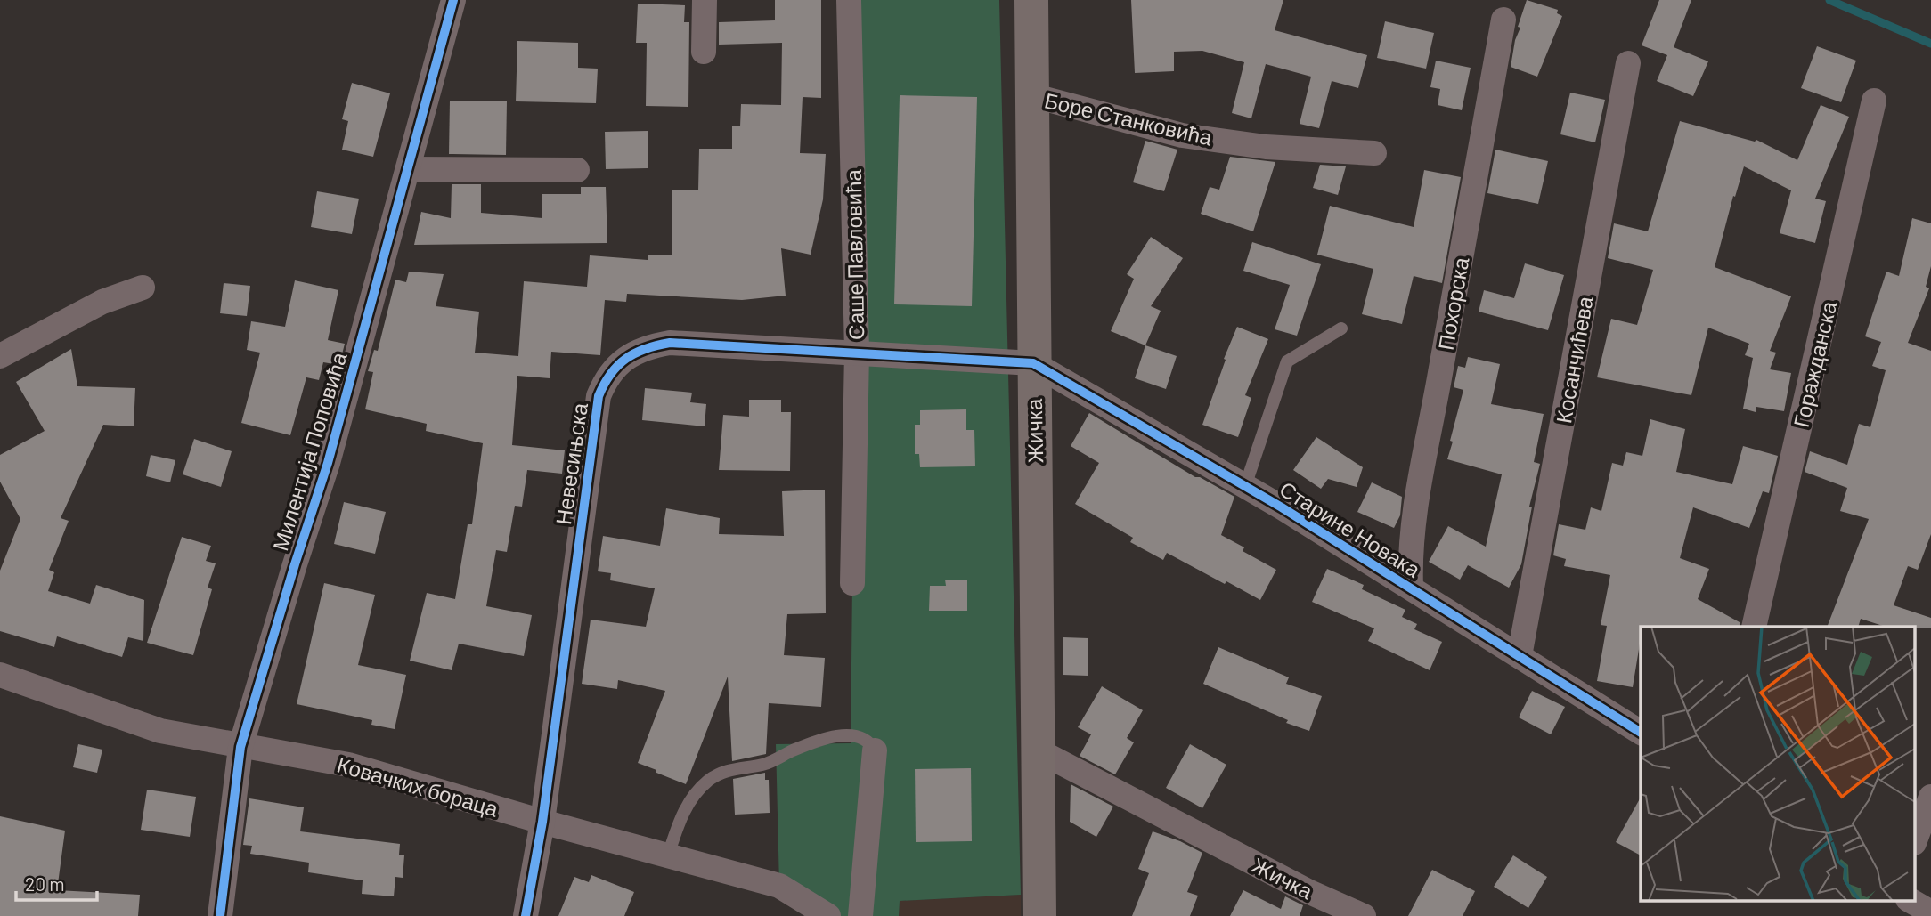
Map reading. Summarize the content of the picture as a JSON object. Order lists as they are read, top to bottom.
{
  "streets": {
    "main road": ["Жичка"],
    "street": [
      "Боре Станковића",
      "Саше Павловића",
      "Похорска",
      "Косанчићева",
      "Горажданска",
      "Милентија Поповића",
      "Невесињска",
      "Старине Новака",
      "Ковачких бораца"
    ]
  },
  "crossings": [
    ["Боре Станковића", "Жичка"],
    ["Саше Павловића", "Невесињска"],
    ["Похорска", "Старине Новака"],
    ["Косанчићева", "Старине Новака"],
    ["Жичка", "Невесињска"],
    ["Жичка", "Старине Новака"],
    ["Милентија Поповића", "Ковачких бораца"],
    ["Невесињска", "Старине Новака"],
    ["Невесињска", "Ковачких бораца"]
  ],
  "scale_bar": "20 m"
}
